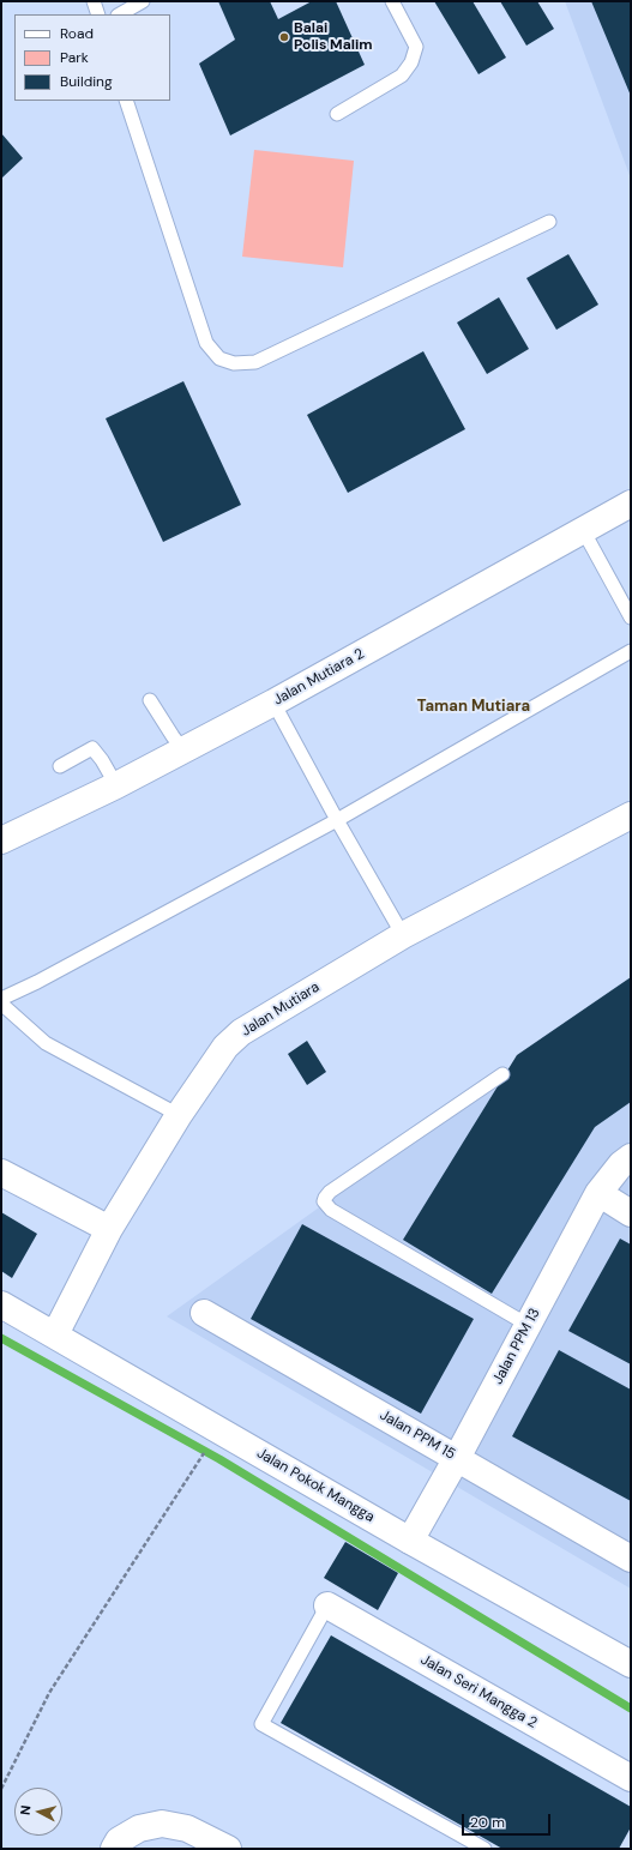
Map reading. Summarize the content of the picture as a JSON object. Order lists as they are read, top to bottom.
{
  "streets": {
    "street": [
      "Jalan Mutiara 2",
      "Jalan Mutiara",
      "Jalan PPM 13",
      "Jalan PPM 15",
      "Jalan Pokok Mangga",
      "Jalan Seri Mangga 2"
    ]
  },
  "crossings": [
    ["Jalan Mutiara", "Jalan Pokok Mangga"],
    ["Jalan PPM 13", "Jalan PPM 15"],
    ["Jalan PPM 13", "Jalan Pokok Mangga"]
  ],
  "districts": ["Taman Mutiara"],
  "places": ["Balai Polis Malim"],
  "legend": ["Road", "Park", "Building"],
  "scale_bar": "20 m",
  "north": "left"
}
